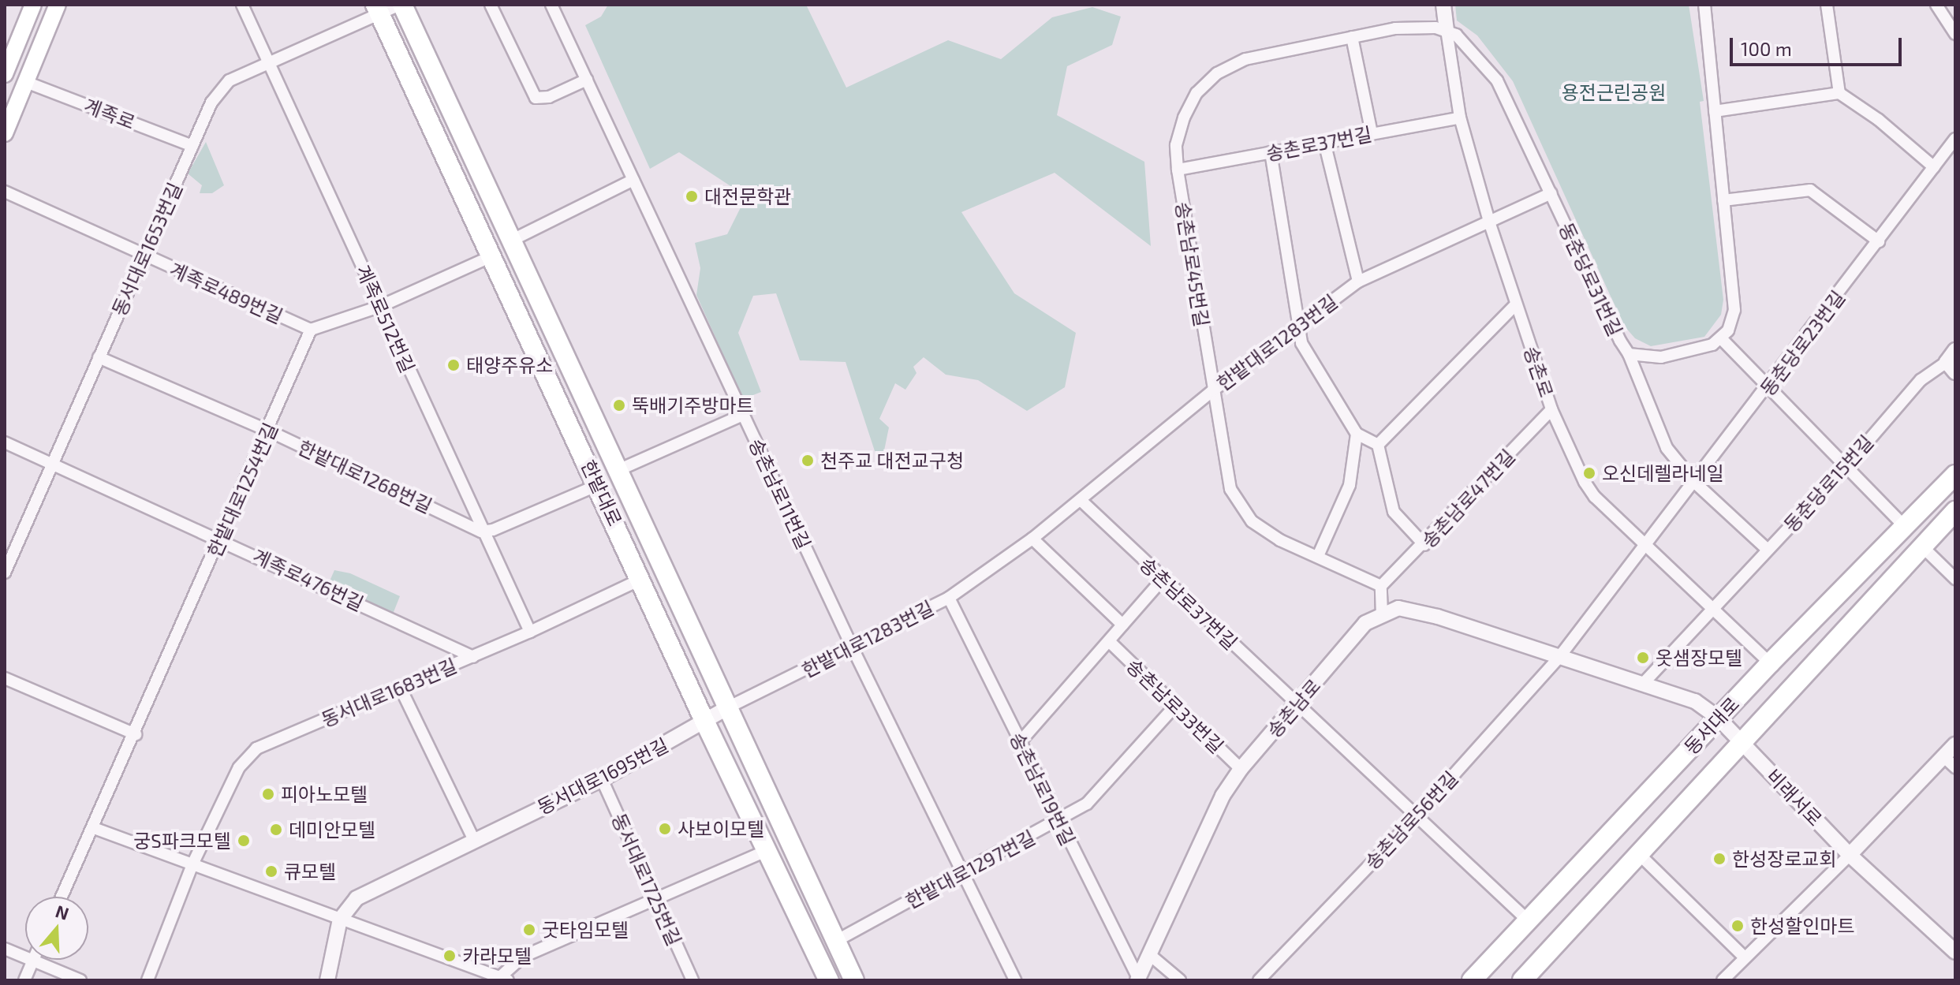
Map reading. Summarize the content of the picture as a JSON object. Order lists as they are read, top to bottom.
{
  "streets": {
    "main road": ["한밭대로", "동서대로"],
    "street": [
      "계족로",
      "송촌로37번길",
      "동서대로1653번길",
      "송촌남로45번길",
      "동춘당로31번길",
      "계족로489번길",
      "계족로512번길",
      "한밭대로1283번길",
      "동춘당로23번길",
      "송촌로",
      "한밭대로1268번길",
      "동춘당로15번길",
      "한밭대로1254번길",
      "송촌남로11번길",
      "송촌남로47번길",
      "계족로476번길",
      "송촌남로37번길",
      "동서대로1683번길",
      "송촌남로33번길",
      "송촌남로",
      "동서대로1695번길",
      "송촌남로19번길",
      "비래서로",
      "송촌남로56번길",
      "한밭대로1297번길",
      "동서대로1725번길"
    ]
  },
  "crossings": [
    ["계족로", "동서대로1653번길"],
    ["송촌로37번길", "송촌남로45번길"],
    ["송촌로37번길", "송촌로"],
    ["동서대로1653번길", "계족로489번길"],
    ["동서대로1653번길", "계족로512번길"],
    ["동서대로1653번길", "한밭대로1268번길"],
    ["동서대로1653번길", "한밭대로"],
    ["동서대로1653번길", "계족로476번길"],
    ["송촌남로45번길", "동춘당로31번길"],
    ["송촌남로45번길", "한밭대로1283번길"],
    ["송촌남로45번길", "송촌로"],
    ["송촌남로45번길", "송촌남로47번길"],
    ["동춘당로31번길", "한밭대로1283번길"],
    ["동춘당로31번길", "송촌로"],
    ["계족로489번길", "한밭대로1254번길"],
    ["계족로512번길", "한밭대로1268번길"],
    ["계족로512번길", "동서대로1683번길"],
    ["한밭대로1283번길", "송촌로"],
    ["한밭대로1283번길", "한밭대로"],
    ["한밭대로1283번길", "송촌남로11번길"],
    ["한밭대로1283번길", "송촌남로37번길"],
    ["한밭대로1283번길", "동서대로1695번길"],
    ["한밭대로1283번길", "송촌남로19번길"],
    ["동춘당로23번길", "송촌로"],
    ["송촌로", "동춘당로15번길"],
    ["송촌로", "송촌남로47번길"],
    ["송촌로", "동서대로"],
    ["한밭대로1268번길", "한밭대로1254번길"],
    ["동춘당로15번길", "송촌남로"],
    ["한밭대로1254번길", "계족로476번길"],
    ["한밭대로", "동서대로1683번길"],
    ["한밭대로", "동서대로1695번길"],
    ["한밭대로", "한밭대로1297번길"],
    ["송촌남로11번길", "한밭대로1297번길"],
    ["계족로476번길", "동서대로1683번길"],
    ["송촌남로37번길", "송촌남로"],
    ["송촌남로37번길", "동서대로"],
    ["송촌남로37번길", "송촌남로56번길"],
    ["송촌남로33번길", "송촌남로"],
    ["송촌남로33번길", "한밭대로1297번길"],
    ["송촌남로", "동서대로"],
    ["송촌남로", "송촌남로19번길"],
    ["송촌남로", "비래서로"],
    ["송촌남로", "송촌남로56번길"],
    ["동서대로", "비래서로"],
    ["동서대로1695번길", "동서대로1725번길"],
    ["송촌남로19번길", "한밭대로1297번길"]
  ],
  "parks": ["용전근린공원"],
  "places": [
    "대전문학관",
    "태양주유소",
    "뚝배기주방마트",
    "천주교 대전교구청",
    "오신데렐라네일",
    "옷샘장모텔",
    "피아노모텔",
    "사보이모텔",
    "데미안모텔",
    "궁S파크모텔",
    "한성장로교회",
    "큐모텔",
    "한성할인마트",
    "굿타임모텔",
    "카라모텔"
  ],
  "scale_bar": "100 m",
  "north": "top"
}
